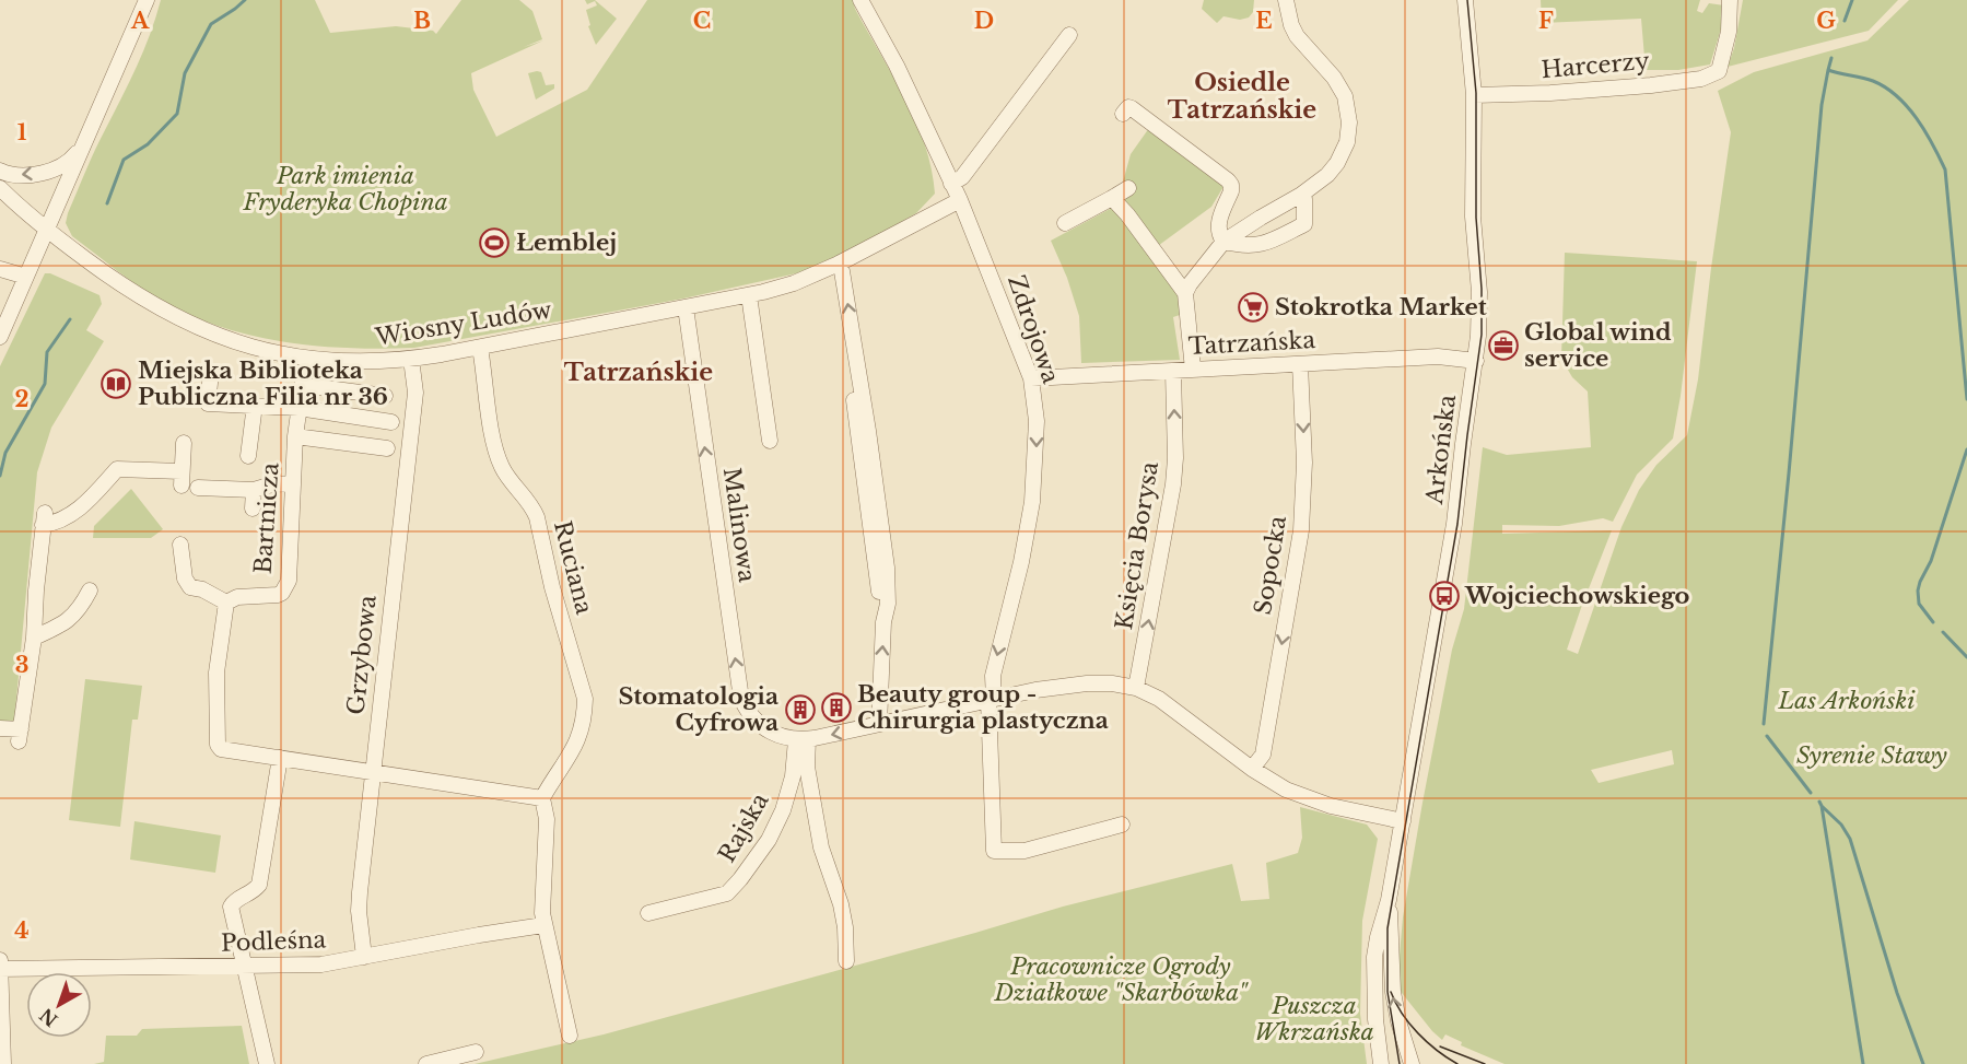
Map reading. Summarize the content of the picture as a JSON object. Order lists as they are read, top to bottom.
{
  "streets": {
    "street": [
      "Harcerzy",
      "Wiosny Ludów",
      "Zdrojowa",
      "Tatrzańska",
      "Arkońska",
      "Bartnicza",
      "Malinowa",
      "Księcia Borysa",
      "Sopocka",
      "Ruciana",
      "Grzybowa",
      "Rajska",
      "Podleśna"
    ]
  },
  "crossings": [
    ["Harcerzy", "Arkońska"],
    ["Wiosny Ludów", "Zdrojowa"],
    ["Wiosny Ludów", "Bartnicza"],
    ["Wiosny Ludów", "Malinowa"],
    ["Wiosny Ludów", "Ruciana"],
    ["Wiosny Ludów", "Grzybowa"],
    ["Zdrojowa", "Tatrzańska"],
    ["Tatrzańska", "Arkońska"],
    ["Tatrzańska", "Księcia Borysa"],
    ["Tatrzańska", "Sopocka"],
    ["Malinowa", "Rajska"],
    ["Grzybowa", "Podleśna"]
  ],
  "one_way": ["Księcia Borysa", "Sopocka"],
  "districts": ["Osiedle Tatrzańskie", "Tatrzańskie"],
  "parks": [
    "Park imienia Fryderyka Chopina",
    "Las Arkoński",
    "Syrenie Stawy",
    "Pracownicze Ogrody Działkowe \"Skarbówka\"",
    "Puszcza Wkrzańska"
  ],
  "places": {
    "sports": ["Łemblej"],
    "supermarket": ["Stokrotka Market"],
    "office": ["Global wind service"],
    "library": ["Miejska Biblioteka Publiczna Filia nr 36"],
    "bus stop": ["Wojciechowskiego"],
    "building": ["Beauty group - Chirurgia plastyczna", "Stomatologia Cyfrowa"]
  },
  "north": "bottom left",
  "grid": {
    "columns": [
      "A",
      "B",
      "C",
      "D",
      "E",
      "F",
      "G"
    ],
    "rows": [
      "1",
      "2",
      "3",
      "4"
    ]
  }
}
